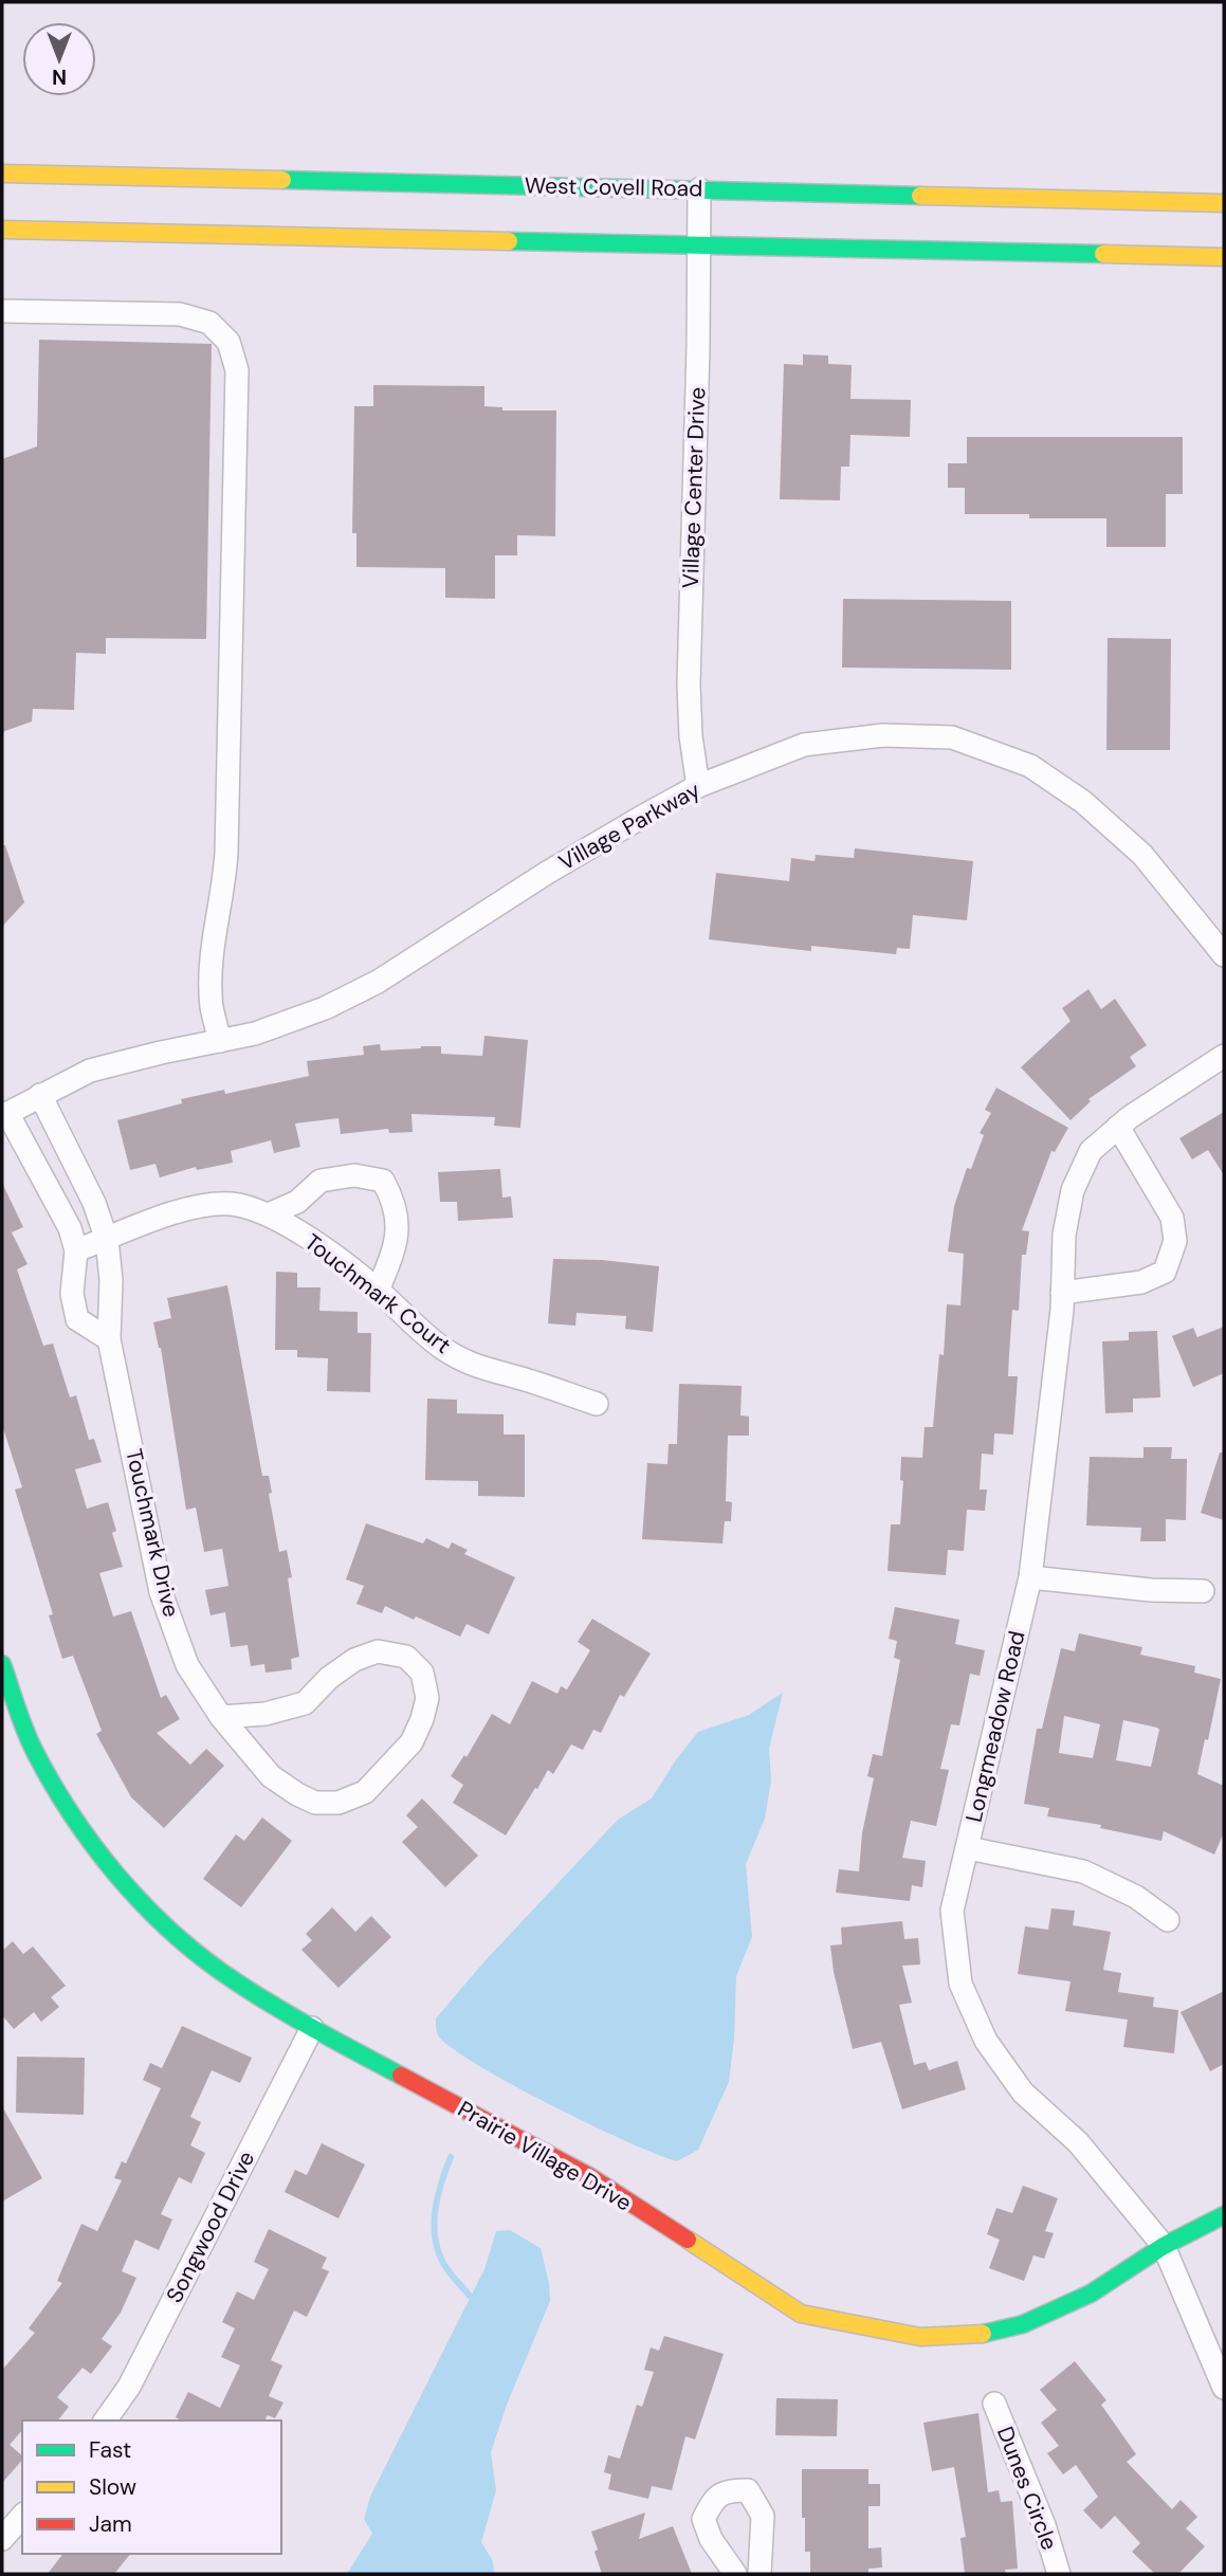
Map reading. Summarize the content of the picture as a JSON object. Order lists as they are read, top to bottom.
{
  "streets": {
    "street": [
      "West Covell Road",
      "Village Center Drive",
      "Village Parkway",
      "Touchmark Court",
      "Touchmark Drive",
      "Longmeadow Road",
      "Prairie Village Drive",
      "Songwood Drive",
      "Dunes Circle"
    ]
  },
  "crossings": [
    ["West Covell Road", "Village Center Drive"],
    ["Village Center Drive", "Village Parkway"],
    ["Village Parkway", "Touchmark Drive"],
    ["Touchmark Court", "Touchmark Drive"],
    ["Longmeadow Road", "Prairie Village Drive"],
    ["Prairie Village Drive", "Songwood Drive"]
  ],
  "legend": ["Fast", "Slow", "Jam"],
  "north": "bottom"
}
